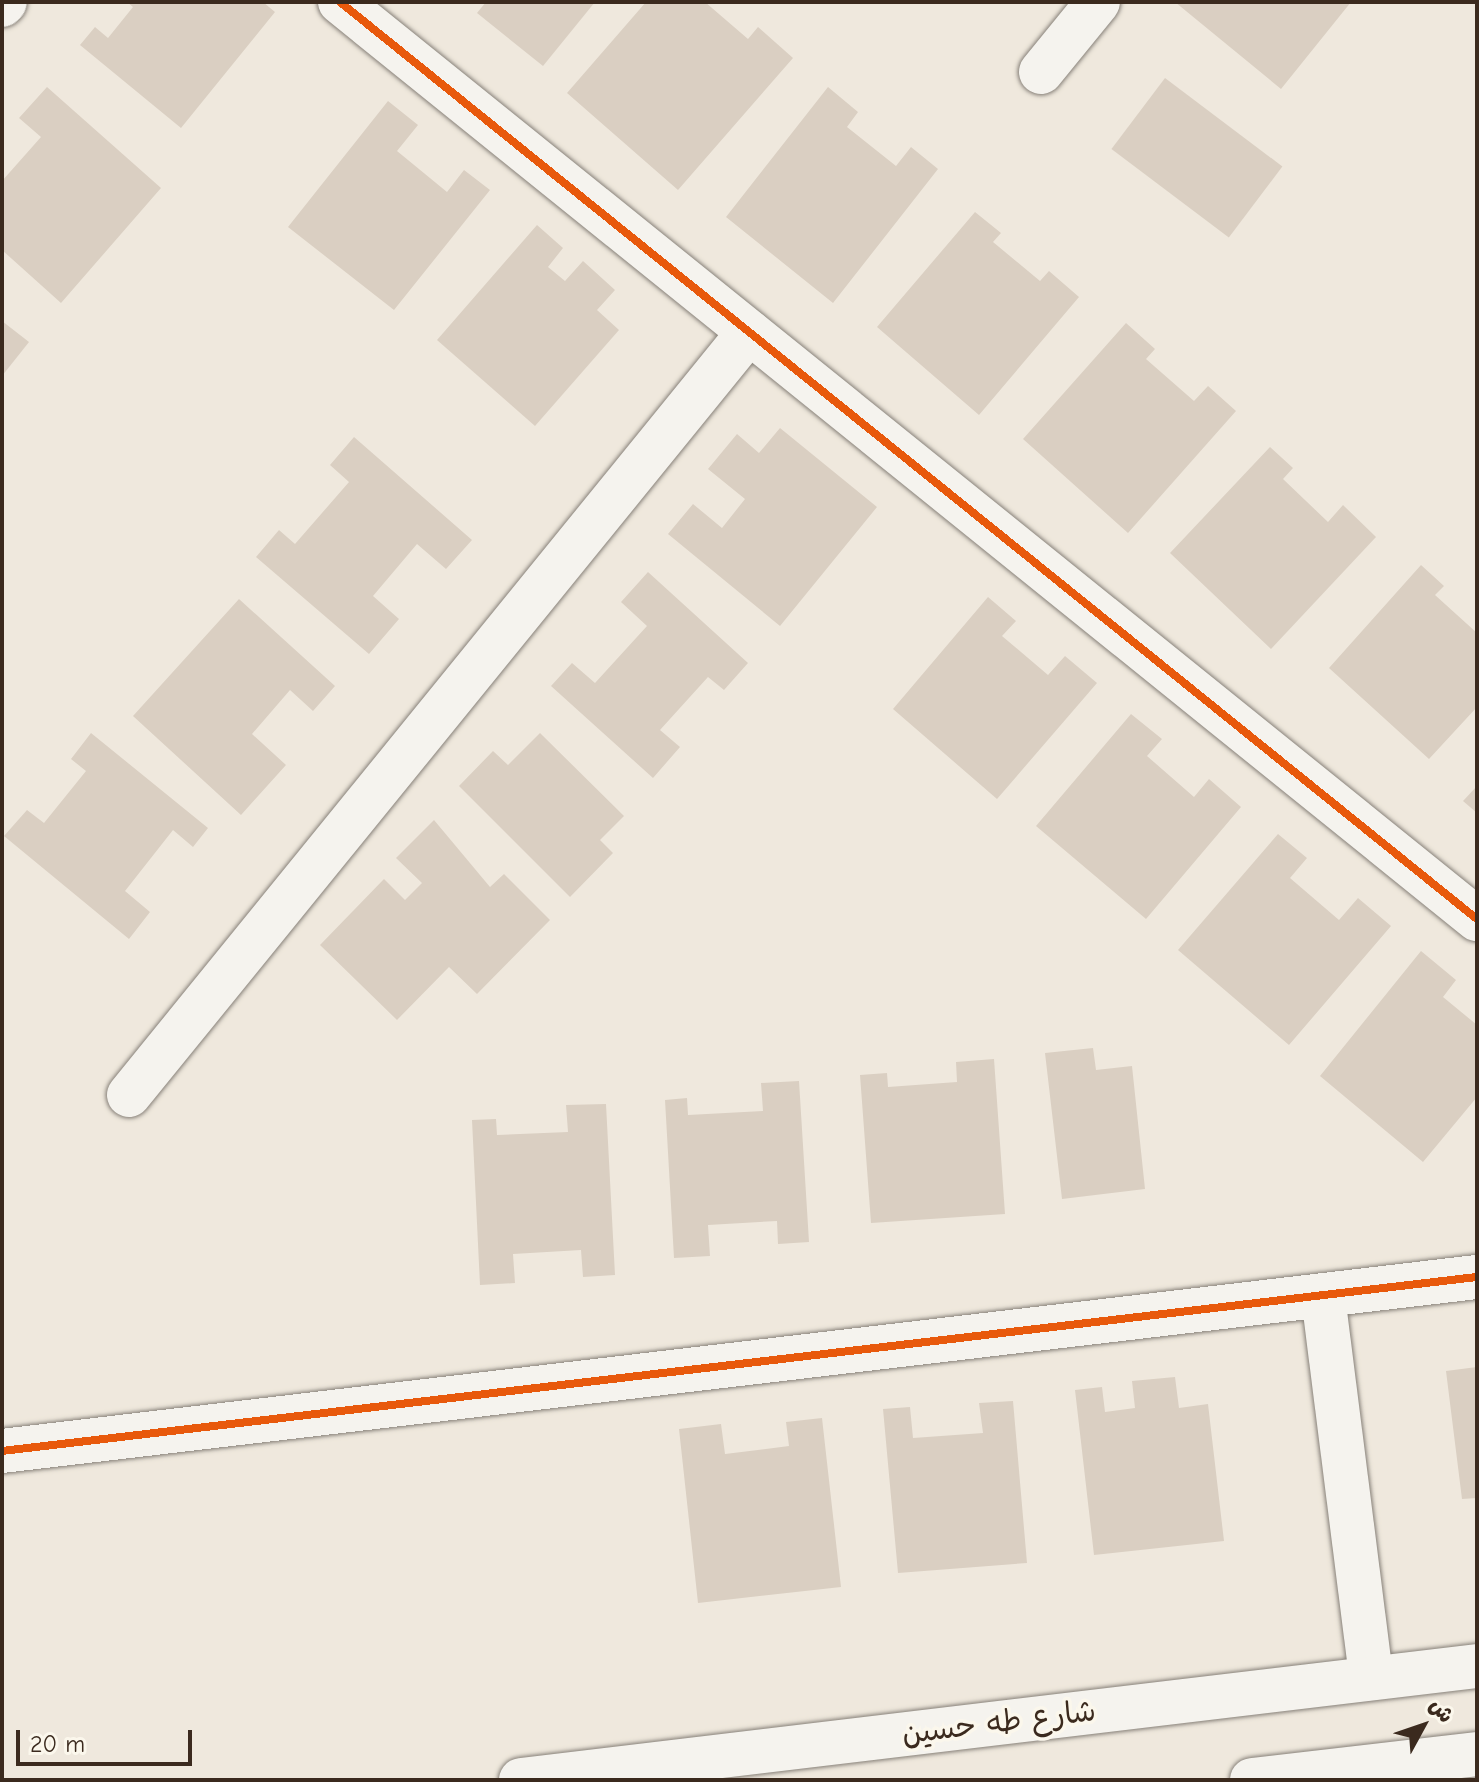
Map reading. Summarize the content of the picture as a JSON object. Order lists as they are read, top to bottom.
{
  "streets": {
    "street": ["شارع طه حسين"]
  },
  "scale_bar": "20 m",
  "north": "top right"
}
